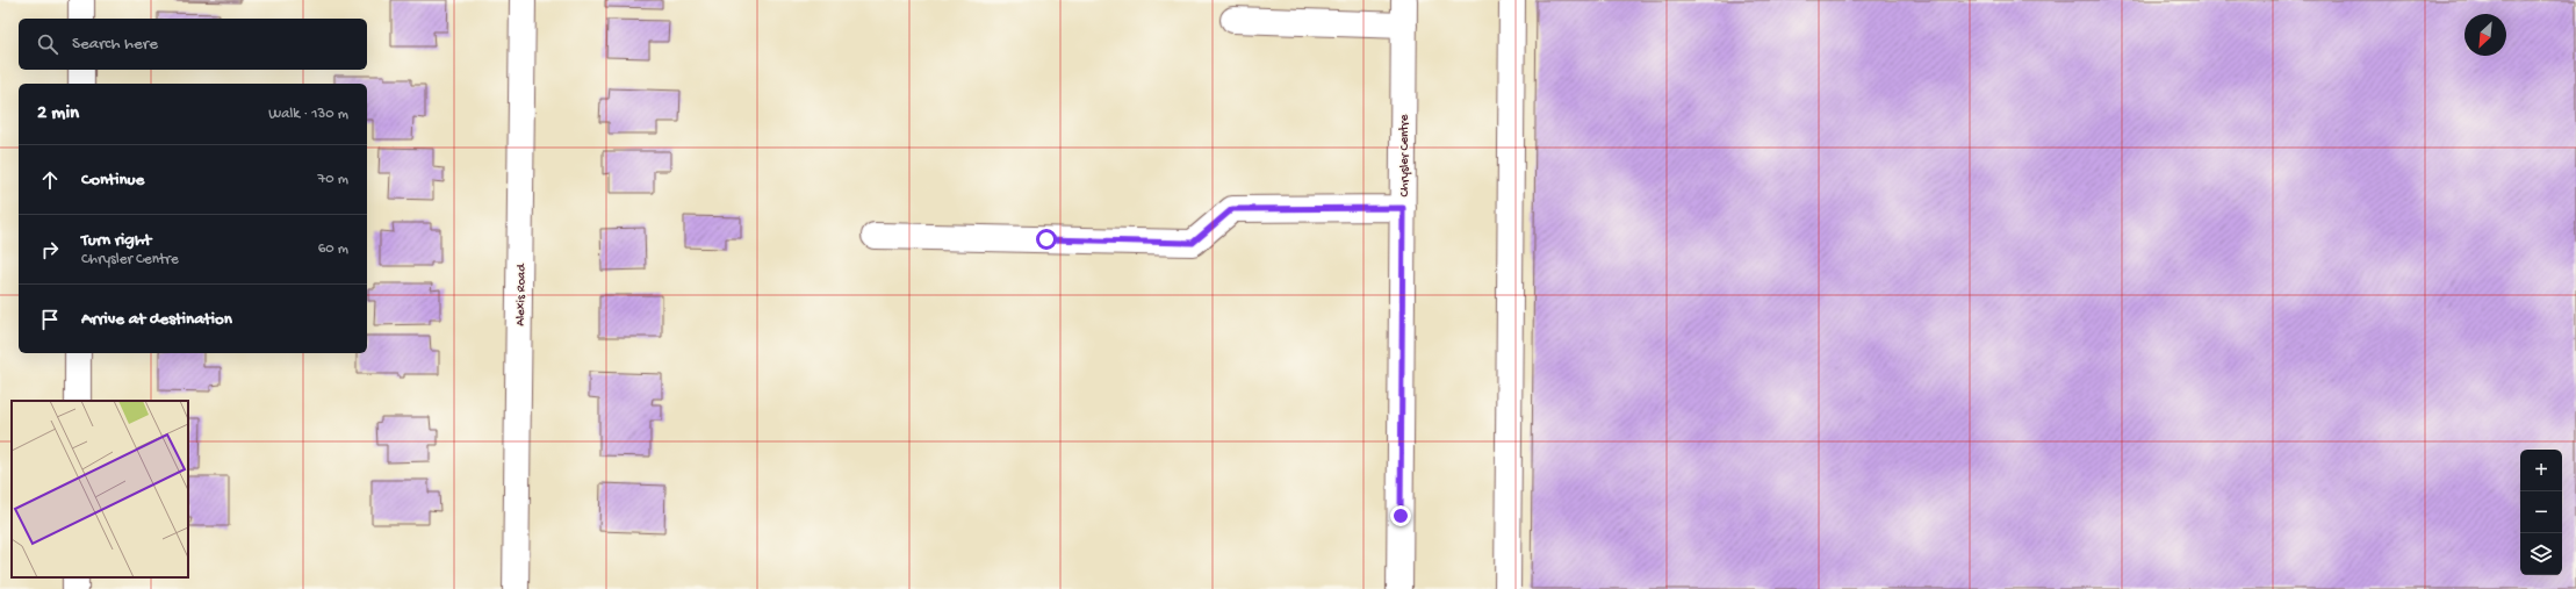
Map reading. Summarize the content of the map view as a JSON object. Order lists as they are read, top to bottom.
{
  "streets": {
    "street": ["Chrysler Centre", "Alexis Road"]
  },
  "north": "bottom left",
  "page": {
    "search": "Search here",
    "heading": ["2 min", "Walk · 130 m"],
    "list": [
      ["Continue", "70 m"],
      ["Turn right", "Chrysler Centre", "60 m"],
      "Arrive at destination"
    ],
    "map_buttons": ["+", "−"]
  }
}
